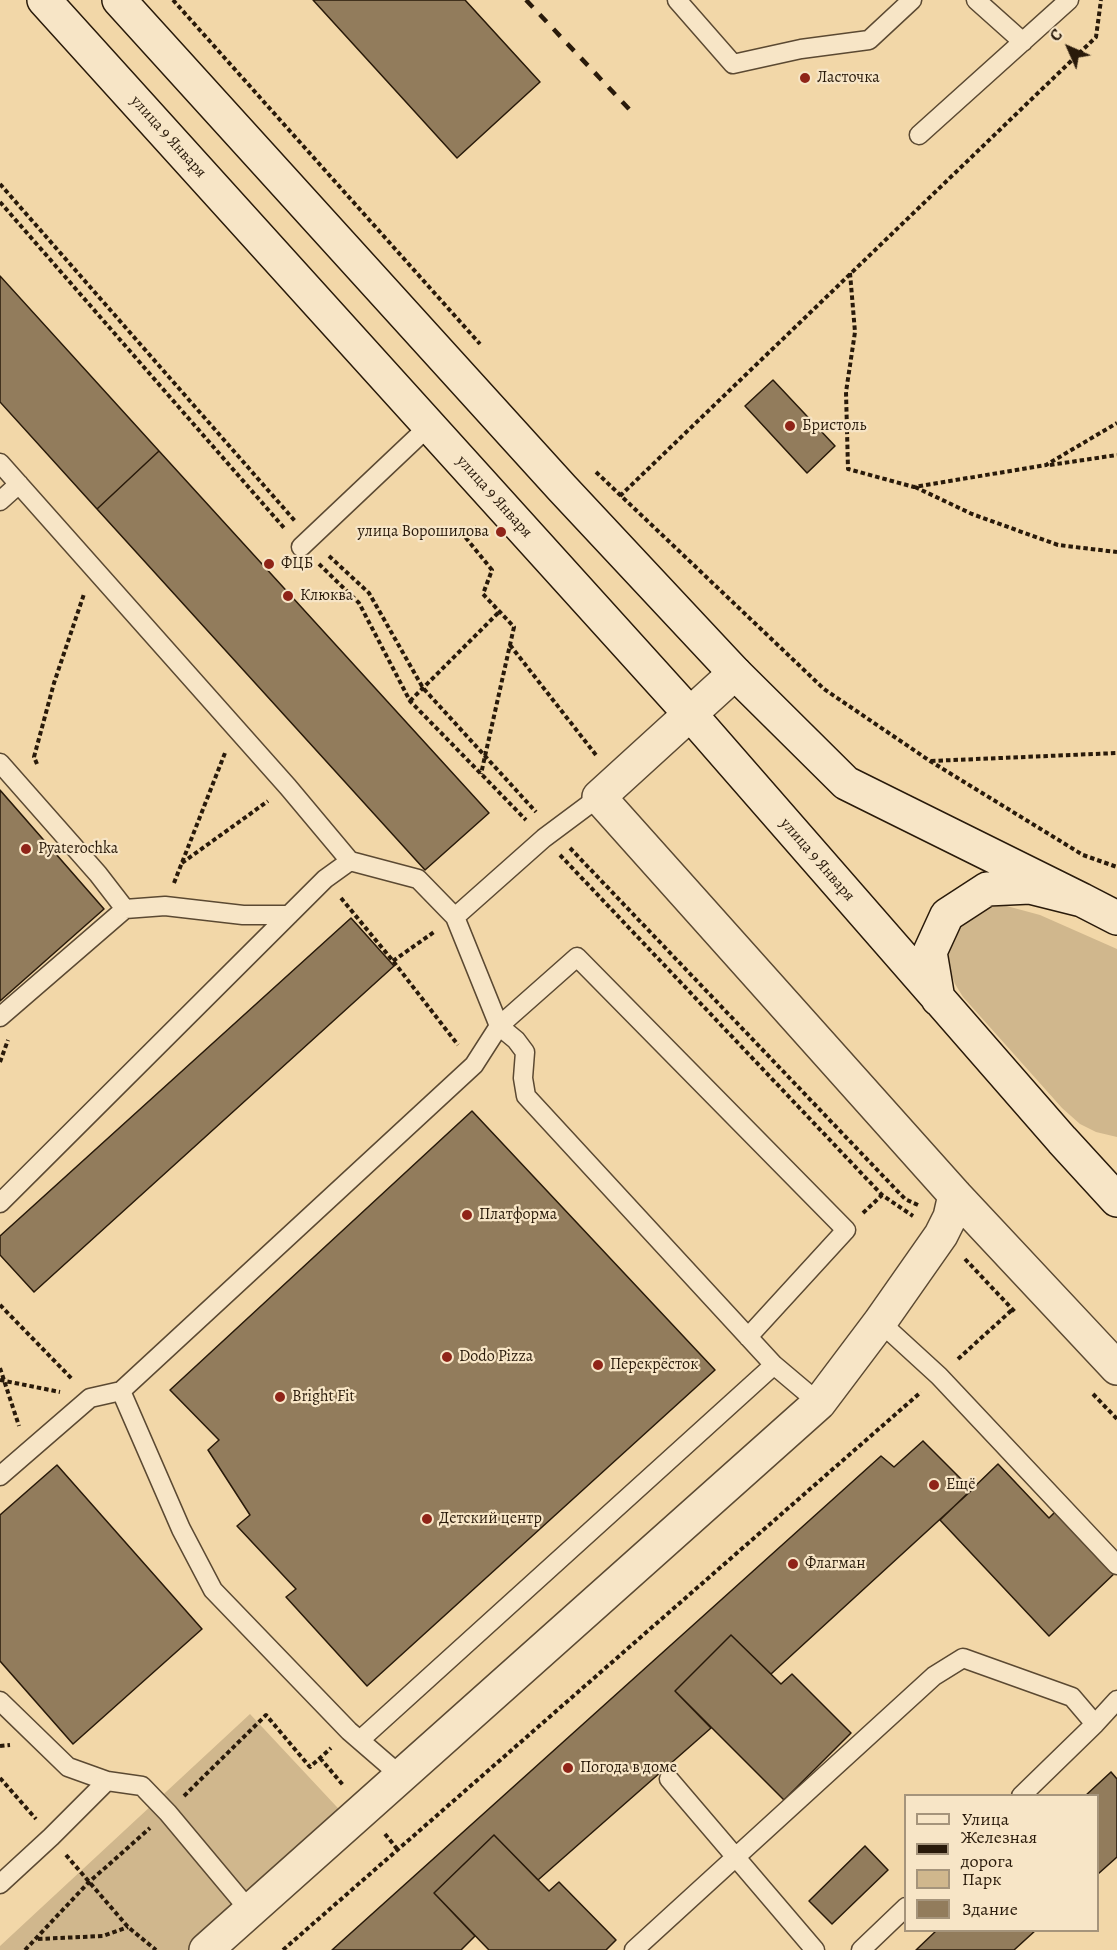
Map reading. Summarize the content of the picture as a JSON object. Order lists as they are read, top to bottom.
{
  "streets": {
    "main road": ["улица 9 Января"]
  },
  "places": [
    "Ласточка",
    "Бристоль",
    "улица Ворошилова",
    "ФЦБ",
    "Клюква",
    "Pyaterochka",
    "Платформа",
    "Dodo Pizza",
    "Перекрёсток",
    "Bright Fit",
    "Ещё",
    "Детский центр",
    "Флагман",
    "Погода в доме"
  ],
  "legend": [
    "Улица",
    "Железная дорога",
    "Парк",
    "Здание"
  ],
  "north": "top left"
}
